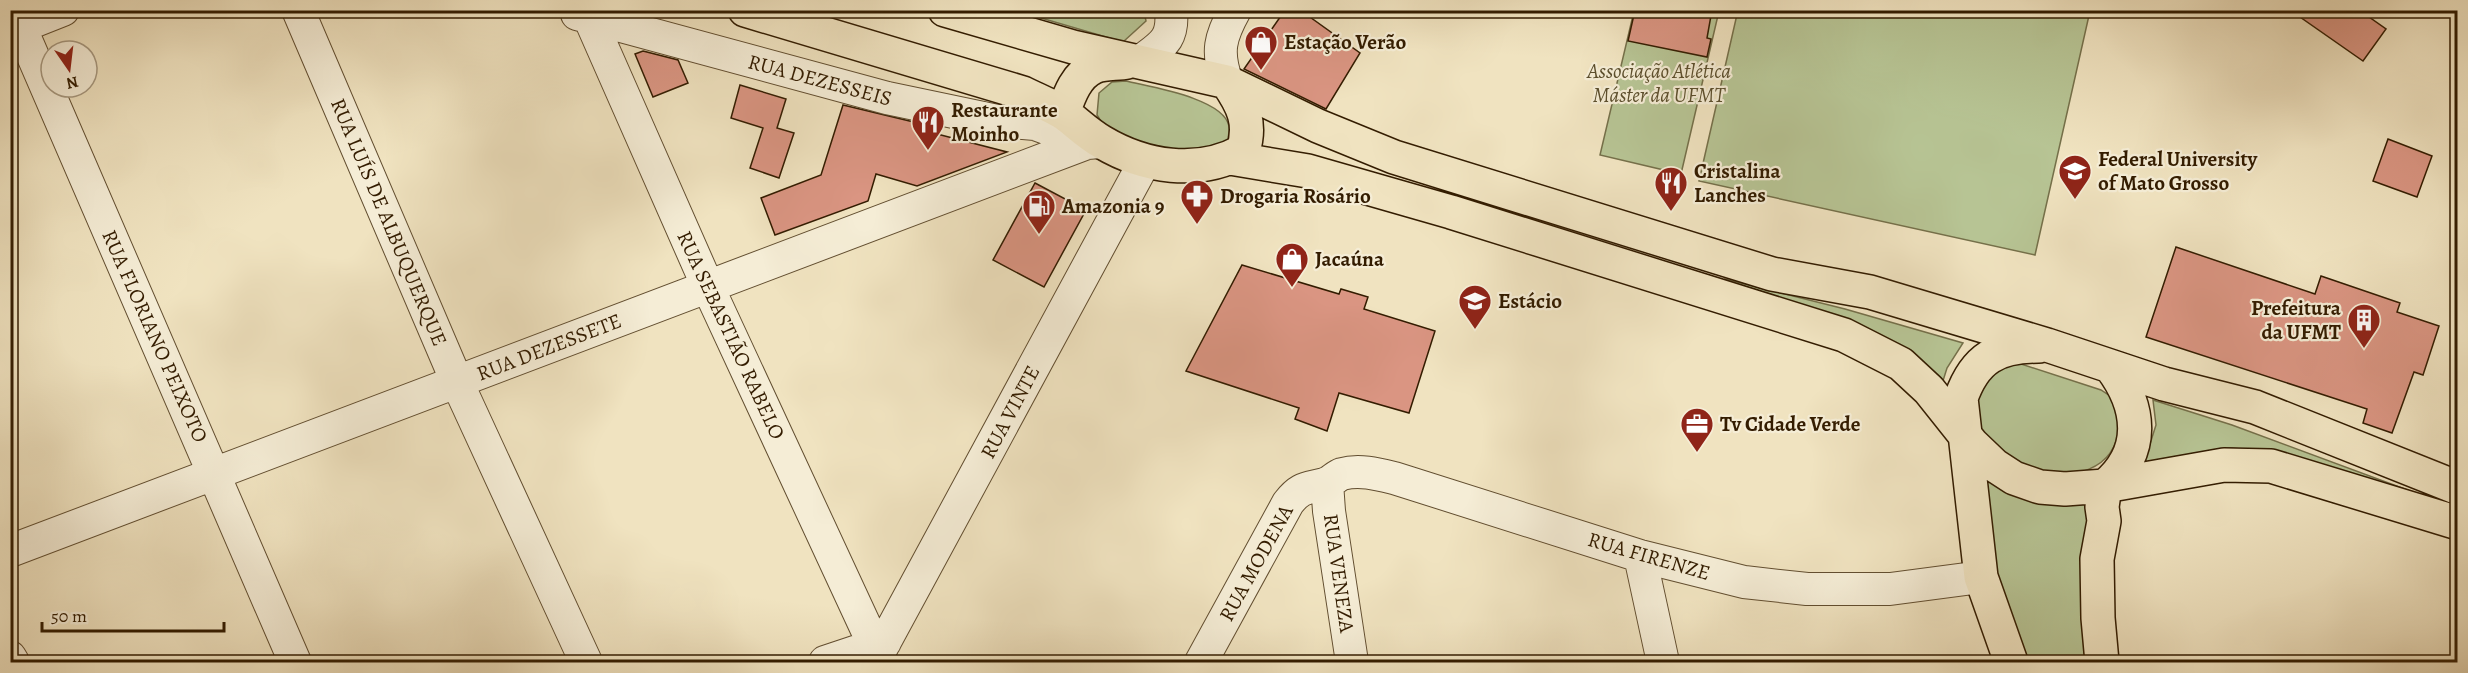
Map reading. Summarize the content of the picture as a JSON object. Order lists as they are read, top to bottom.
{
  "streets": {
    "street": [
      "RUA DEZESSEIS",
      "RUA LUÍS DE ALBUQUERQUE",
      "RUA SEBASTIÃO RABELO",
      "RUA FLORIANO PEIXOTO",
      "RUA DEZESSETE",
      "RUA VINTE",
      "RUA FIRENZE",
      "RUA MODENA",
      "RUA VENEZA"
    ]
  },
  "crossings": [
    ["RUA DEZESSEIS", "RUA SEBASTIÃO RABELO"],
    ["RUA DEZESSEIS", "RUA DEZESSETE"],
    ["RUA LUÍS DE ALBUQUERQUE", "RUA DEZESSETE"],
    ["RUA SEBASTIÃO RABELO", "RUA DEZESSETE"],
    ["RUA SEBASTIÃO RABELO", "RUA VINTE"],
    ["RUA FLORIANO PEIXOTO", "RUA DEZESSETE"],
    ["RUA FIRENZE", "RUA MODENA"],
    ["RUA FIRENZE", "RUA VENEZA"],
    ["RUA MODENA", "RUA VENEZA"]
  ],
  "parks": ["Associação Atlética Máster da UFMT"],
  "places": {
    "shop": ["Estação Verão", "Jacaúna"],
    "restaurant": ["Restaurante Moinho", "Cristalina Lanches"],
    "school or university": ["Federal University of Mato Grosso", "Estácio"],
    "pharmacy": ["Drogaria Rosário"],
    "fuel station": ["Amazonia 9"],
    "building": ["Prefeitura da UFMT"],
    "office": ["Tv Cidade Verde"]
  },
  "scale_bar": "50 m",
  "north": "bottom"
}
